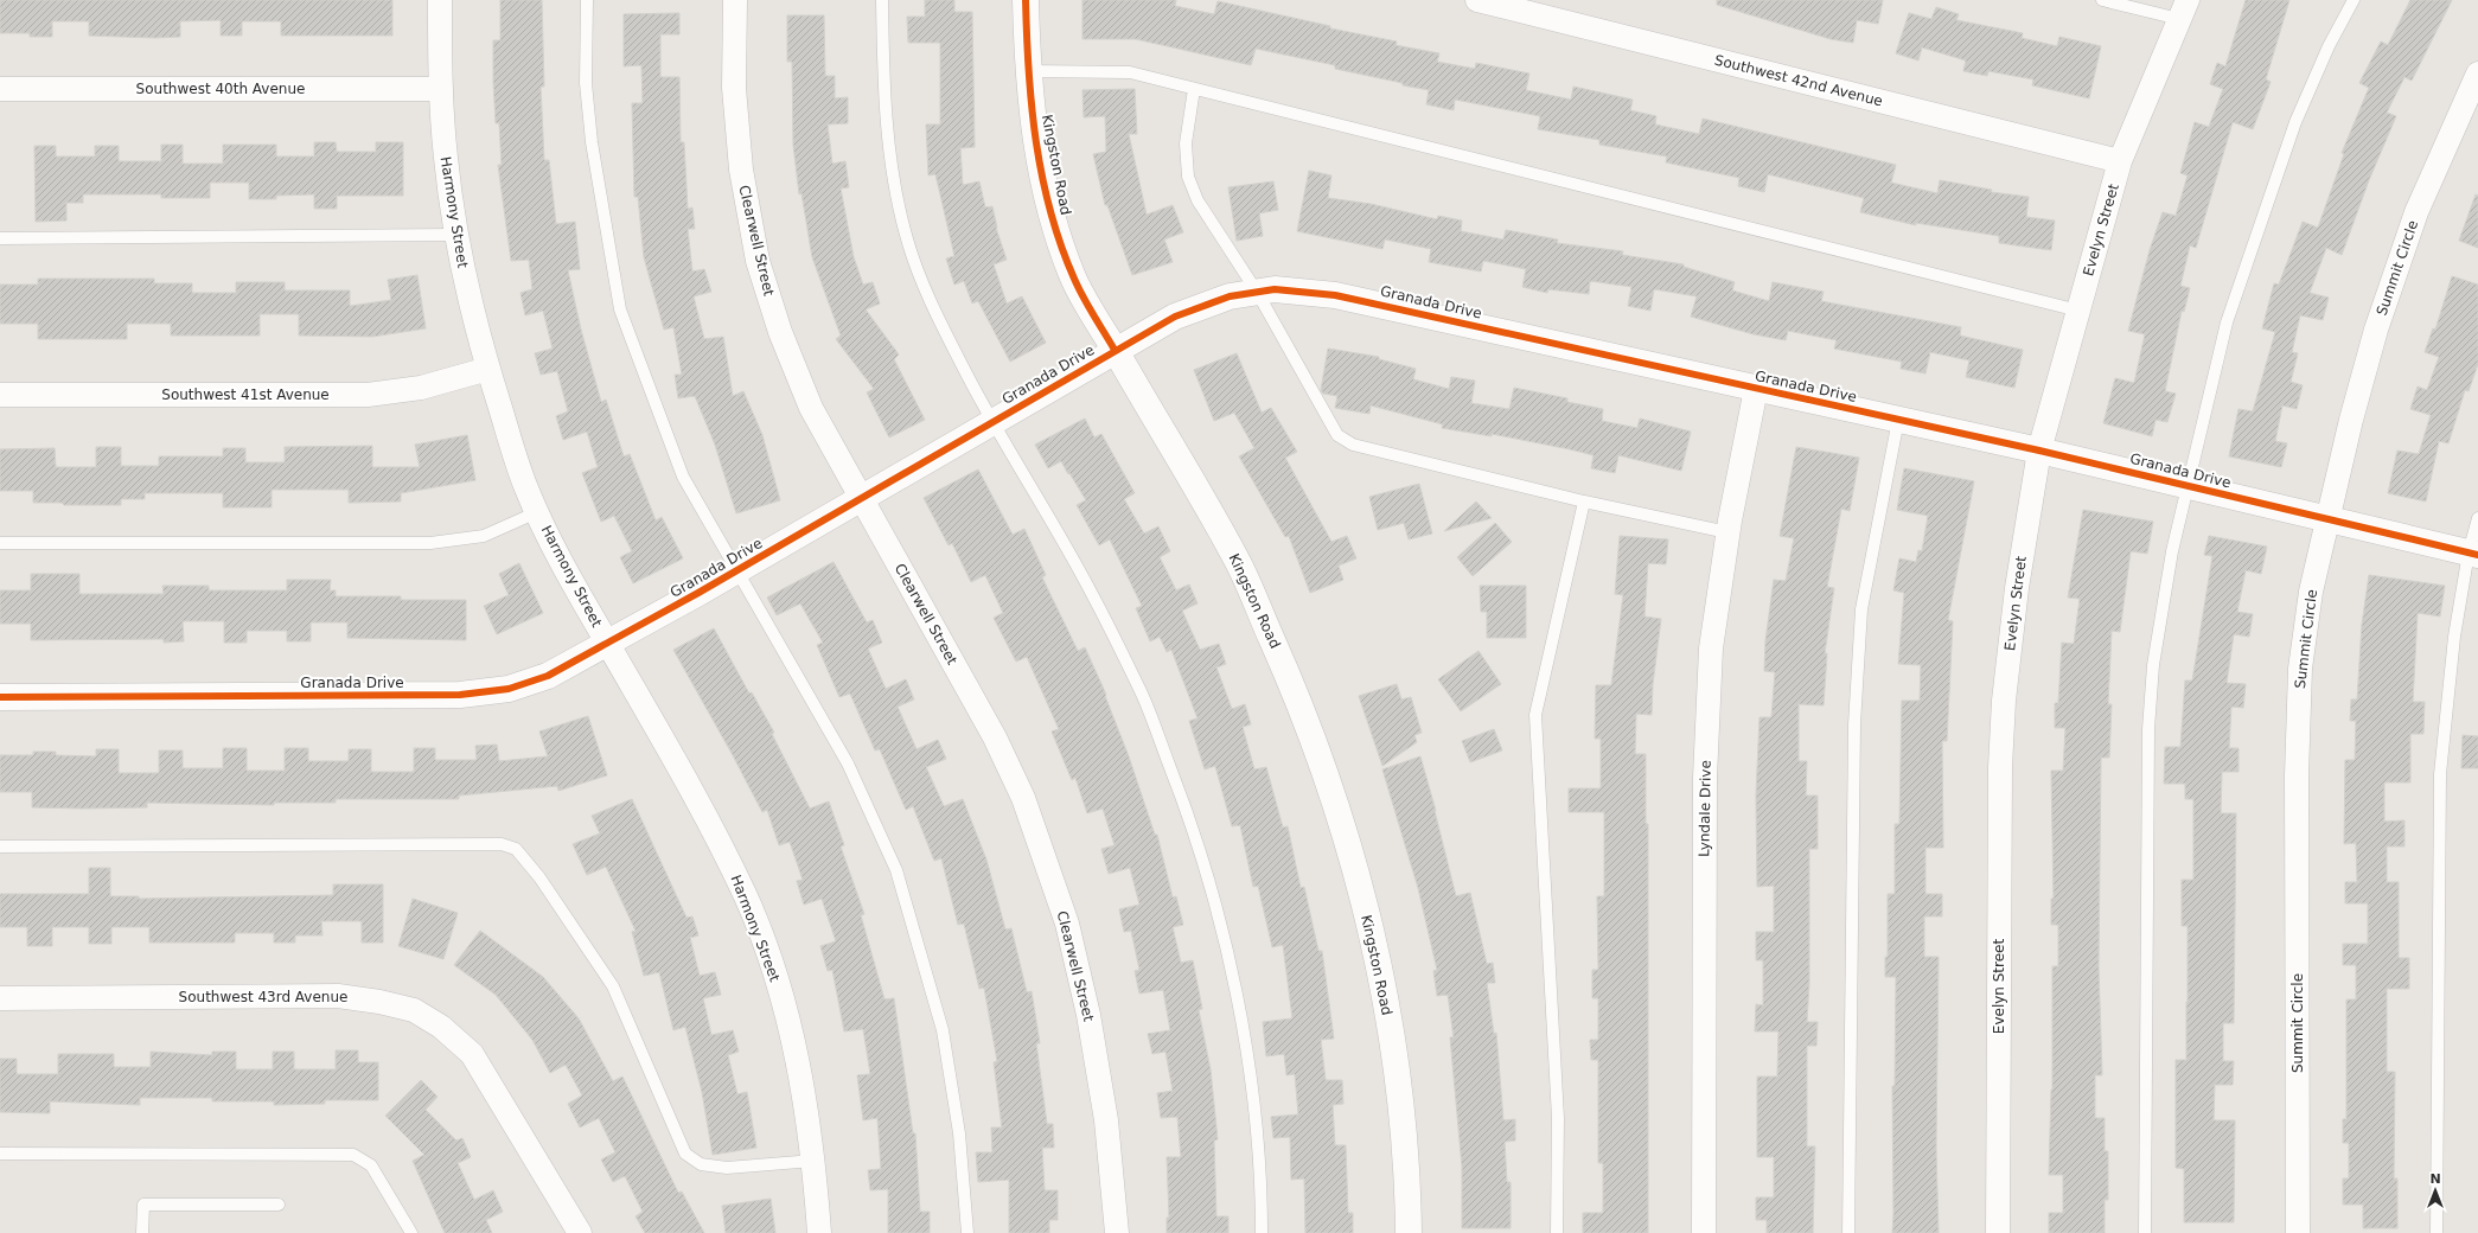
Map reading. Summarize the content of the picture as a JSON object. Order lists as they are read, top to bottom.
{
  "streets": {
    "street": [
      "Southwest 42nd Avenue",
      "Southwest 40th Avenue",
      "Kingston Road",
      "Harmony Street",
      "Evelyn Street",
      "Clearwell Street",
      "Summit Circle",
      "Granada Drive",
      "Southwest 41st Avenue",
      "Lyndale Drive",
      "Southwest 43rd Avenue"
    ]
  },
  "crossings": [
    ["Southwest 42nd Avenue", "Evelyn Street"],
    ["Southwest 40th Avenue", "Harmony Street"],
    ["Kingston Road", "Granada Drive"],
    ["Harmony Street", "Granada Drive"],
    ["Harmony Street", "Southwest 41st Avenue"],
    ["Evelyn Street", "Granada Drive"],
    ["Clearwell Street", "Granada Drive"],
    ["Summit Circle", "Granada Drive"],
    ["Granada Drive", "Lyndale Drive"]
  ],
  "north": "top"
}
